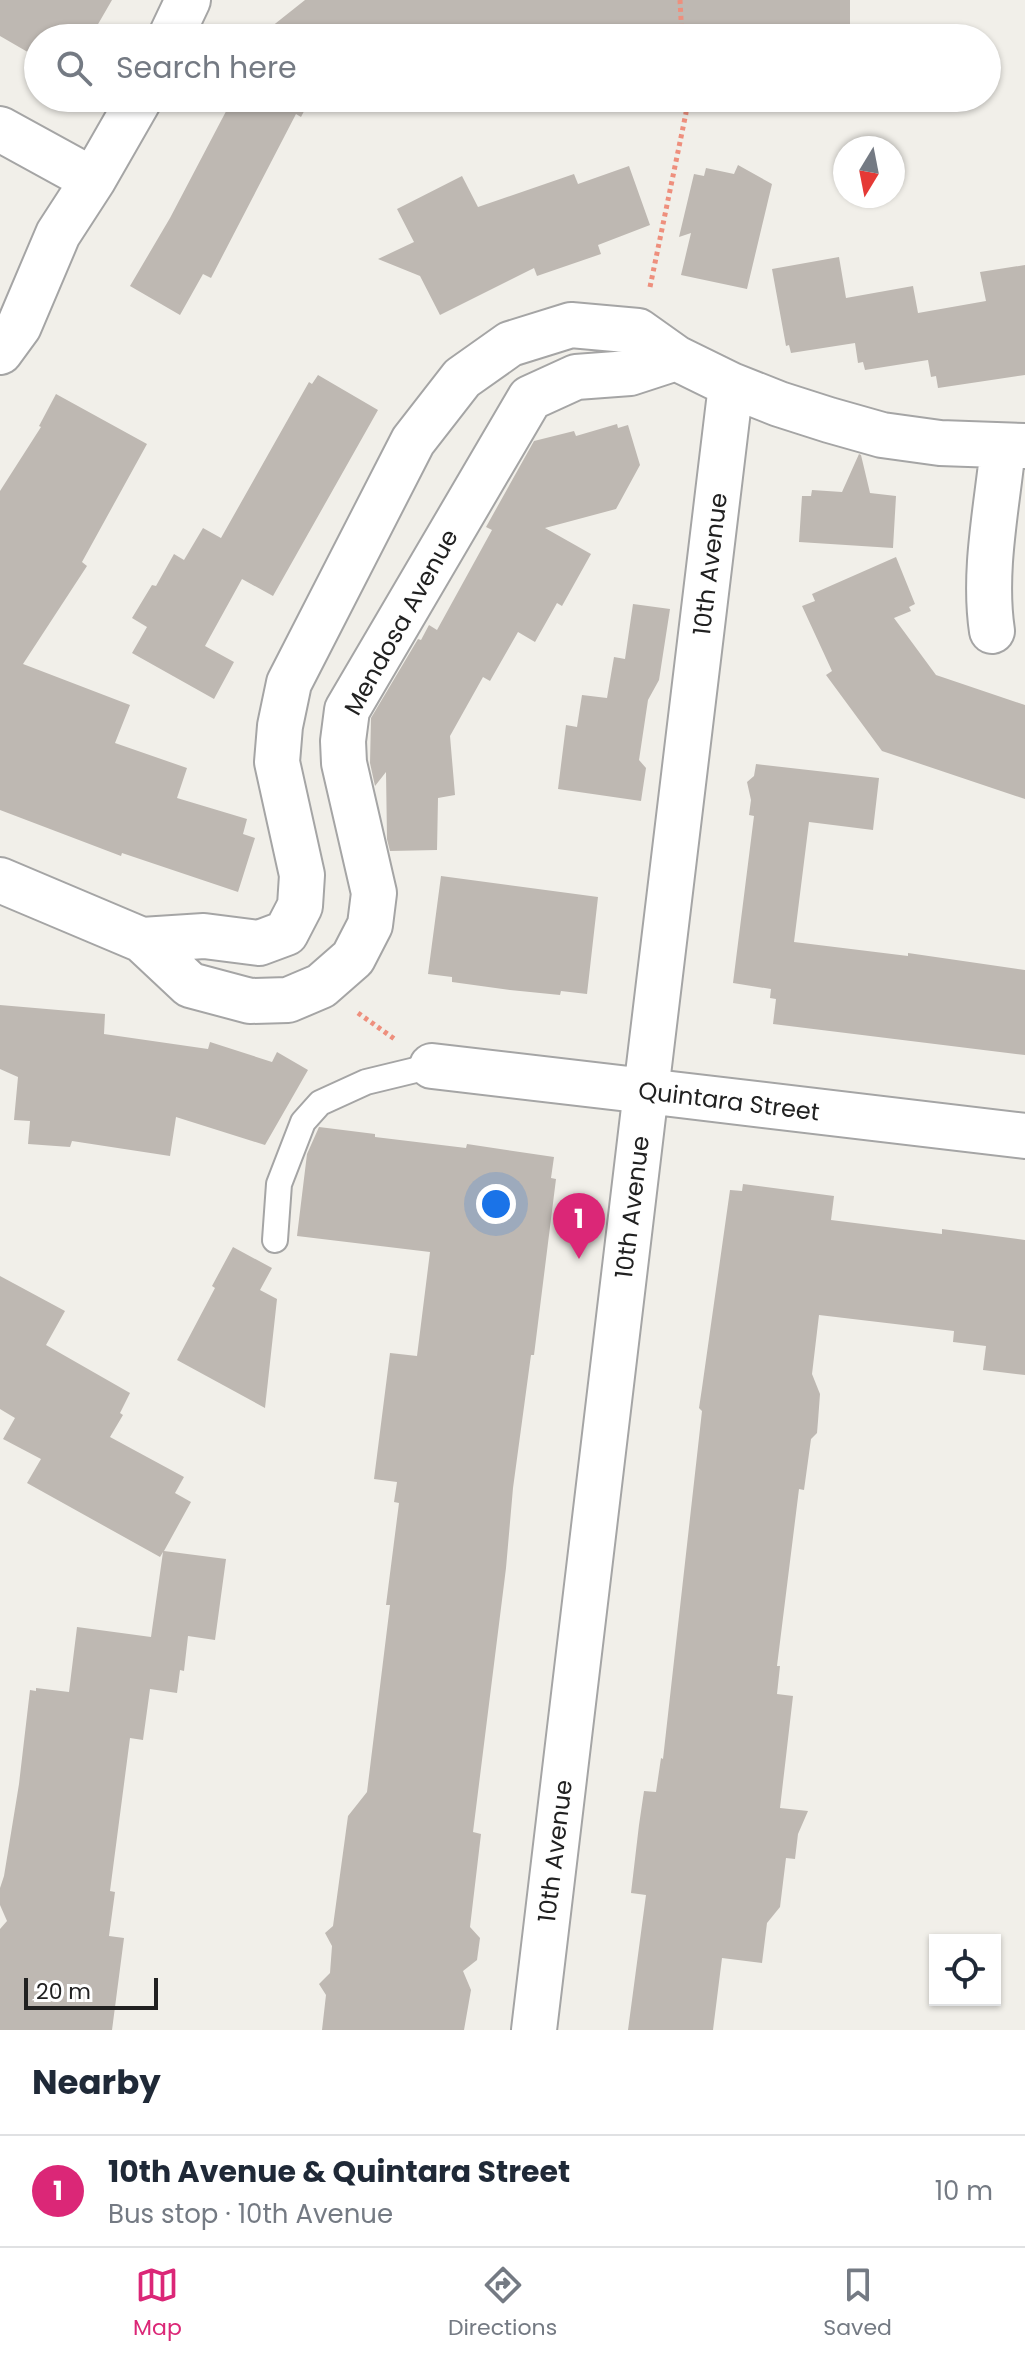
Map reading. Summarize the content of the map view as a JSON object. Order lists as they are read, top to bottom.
{
  "streets": {
    "street": ["10th Avenue", "Mendosa Avenue", "Quintara Street"]
  },
  "crossings": [
    ["10th Avenue", "Quintara Street"]
  ],
  "scale_bar": "20 m",
  "north": "bottom",
  "page": {
    "search": "Search here",
    "pins": "1",
    "scale": "20 m",
    "heading": "Nearby",
    "list": [
      {
        "mark": "1",
        "name": "10th Avenue & Quintara Street",
        "note": "Bus stop · 10th Avenue",
        "value": "10 m"
      }
    ],
    "nav": ["Map", "Directions", "Saved"]
  }
}
